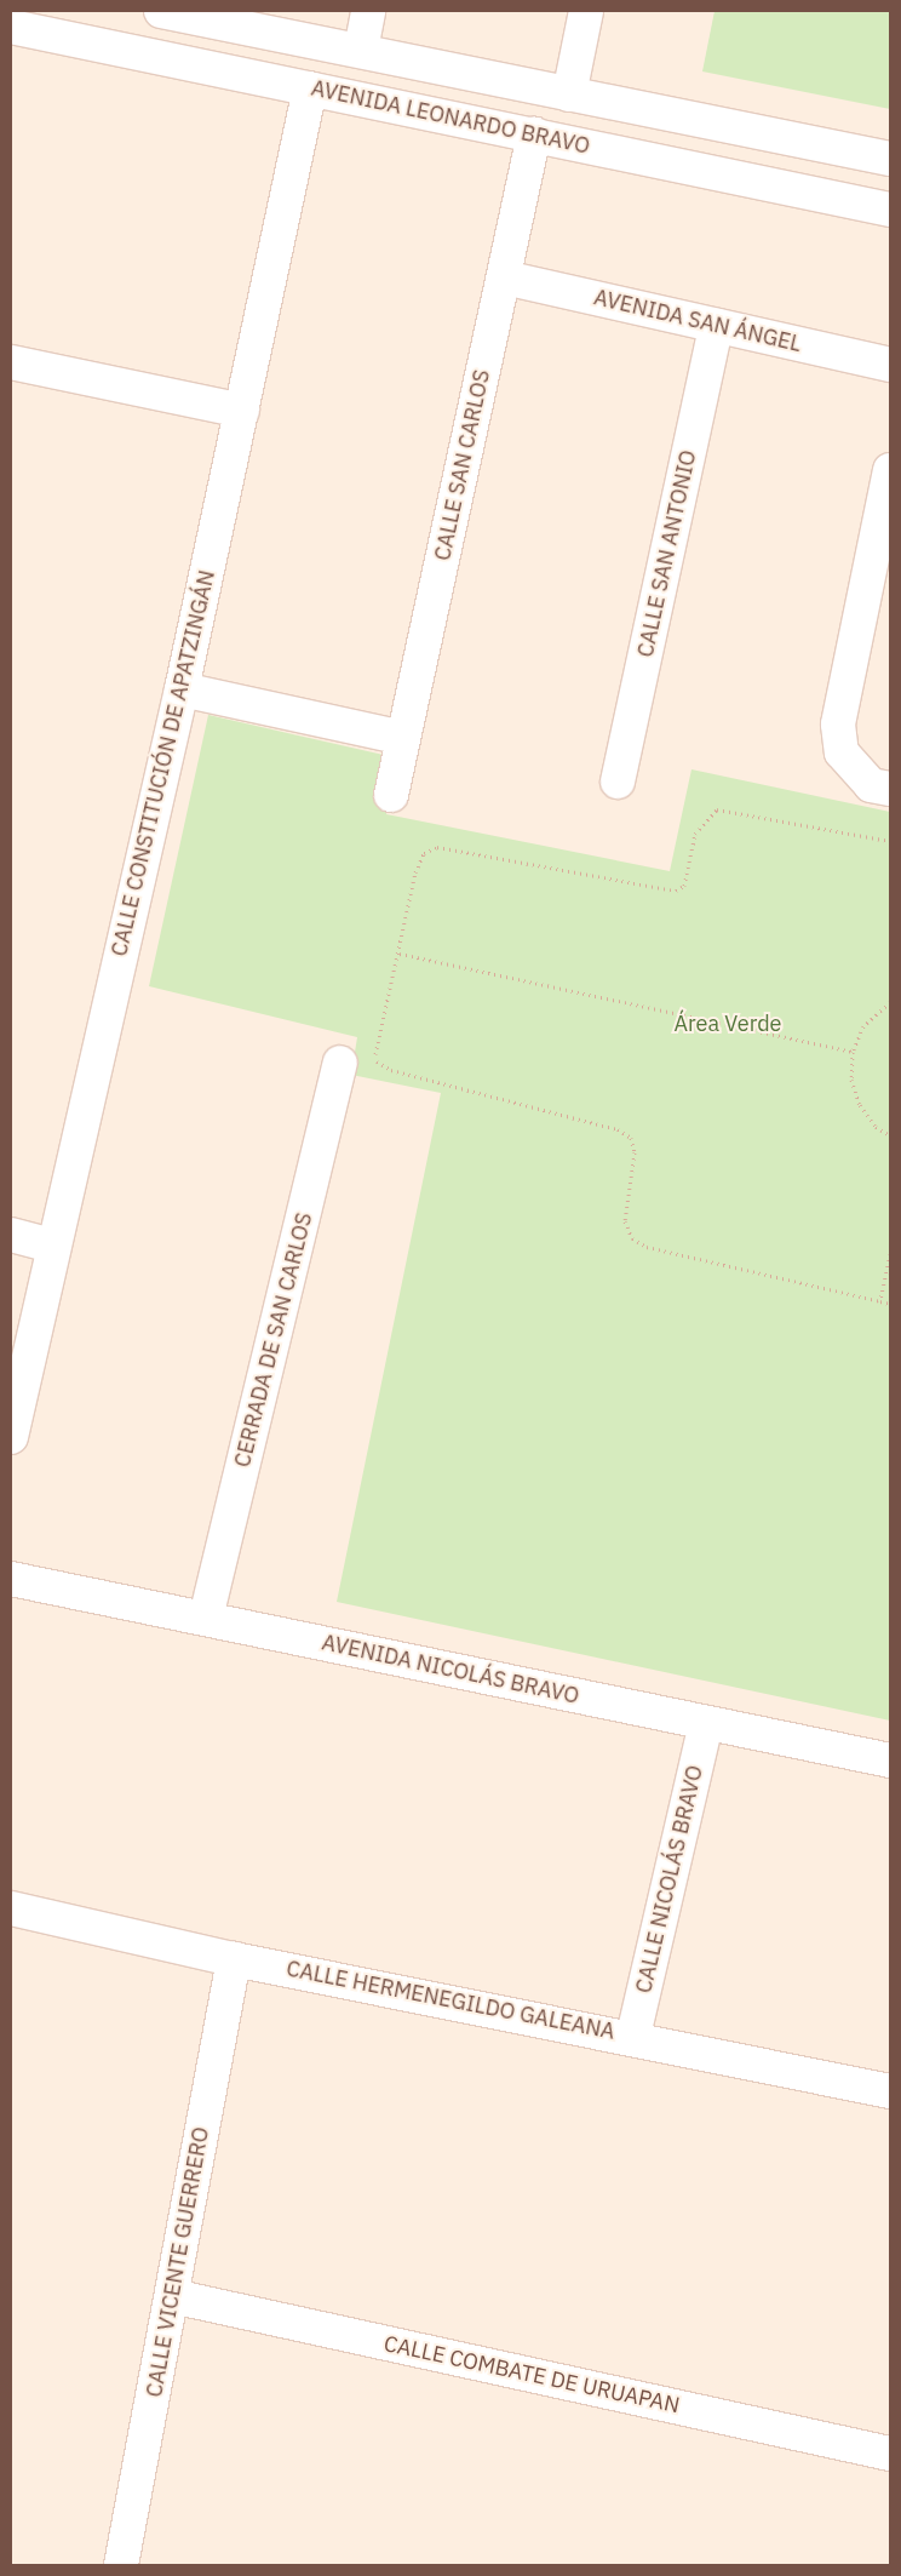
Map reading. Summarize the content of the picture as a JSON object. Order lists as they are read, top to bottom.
{
  "streets": {
    "street": [
      "AVENIDA LEONARDO BRAVO",
      "AVENIDA SAN ÁNGEL",
      "CALLE SAN CARLOS",
      "CALLE SAN ANTONIO",
      "CALLE CONSTITUCIÓN DE APATZINGÁN",
      "CERRADA DE SAN CARLOS",
      "AVENIDA NICOLÁS BRAVO",
      "CALLE NICOLÁS BRAVO",
      "CALLE HERMENEGILDO GALEANA",
      "CALLE VICENTE GUERRERO",
      "CALLE COMBATE DE URUAPAN"
    ]
  },
  "crossings": [
    ["AVENIDA LEONARDO BRAVO", "CALLE SAN CARLOS"],
    ["AVENIDA LEONARDO BRAVO", "CALLE CONSTITUCIÓN DE APATZINGÁN"],
    ["AVENIDA SAN ÁNGEL", "CALLE SAN CARLOS"],
    ["AVENIDA SAN ÁNGEL", "CALLE SAN ANTONIO"],
    ["CERRADA DE SAN CARLOS", "AVENIDA NICOLÁS BRAVO"],
    ["AVENIDA NICOLÁS BRAVO", "CALLE NICOLÁS BRAVO"],
    ["CALLE NICOLÁS BRAVO", "CALLE HERMENEGILDO GALEANA"],
    ["CALLE HERMENEGILDO GALEANA", "CALLE VICENTE GUERRERO"],
    ["CALLE VICENTE GUERRERO", "CALLE COMBATE DE URUAPAN"]
  ],
  "parks": ["Área Verde"]
}
